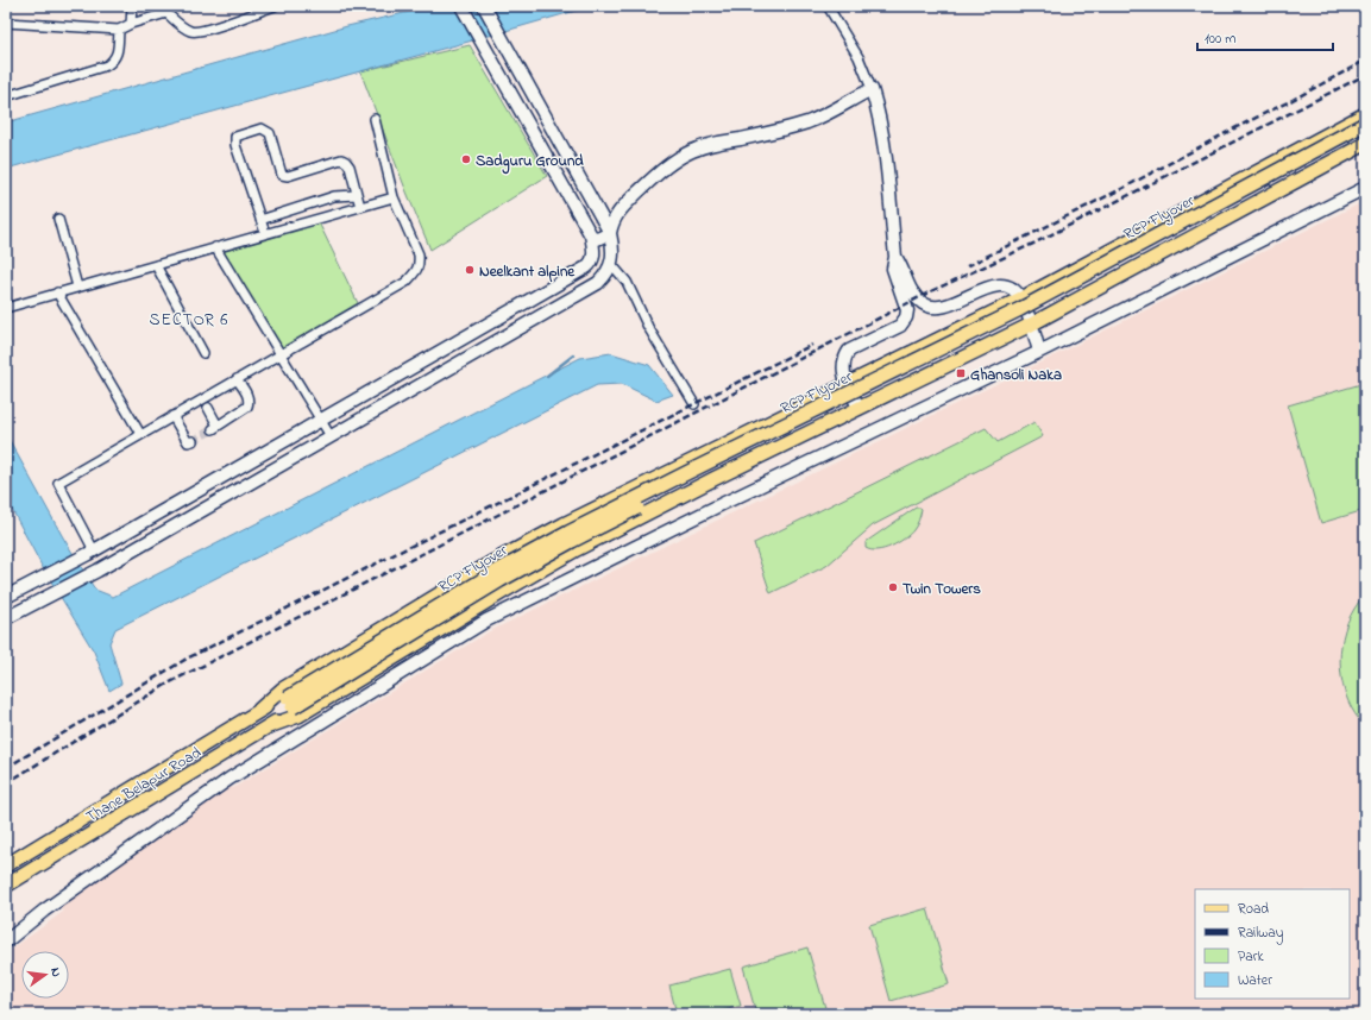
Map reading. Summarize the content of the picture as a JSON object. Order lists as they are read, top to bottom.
{
  "streets": {
    "main road": ["RCP Flyover", "Thane Belapur Road"]
  },
  "crossings": [
    ["RCP Flyover", "Thane Belapur Road"]
  ],
  "districts": ["SECTOR 6"],
  "places": {
    "other": ["Sadguru Ground", "Neelkant alpine", "Twin Towers"],
    "transit": ["Ghansoli Naka"]
  },
  "legend": [
    "Road",
    "Railway",
    "Park",
    "Water"
  ],
  "scale_bar": "100 m",
  "north": "right"
}
